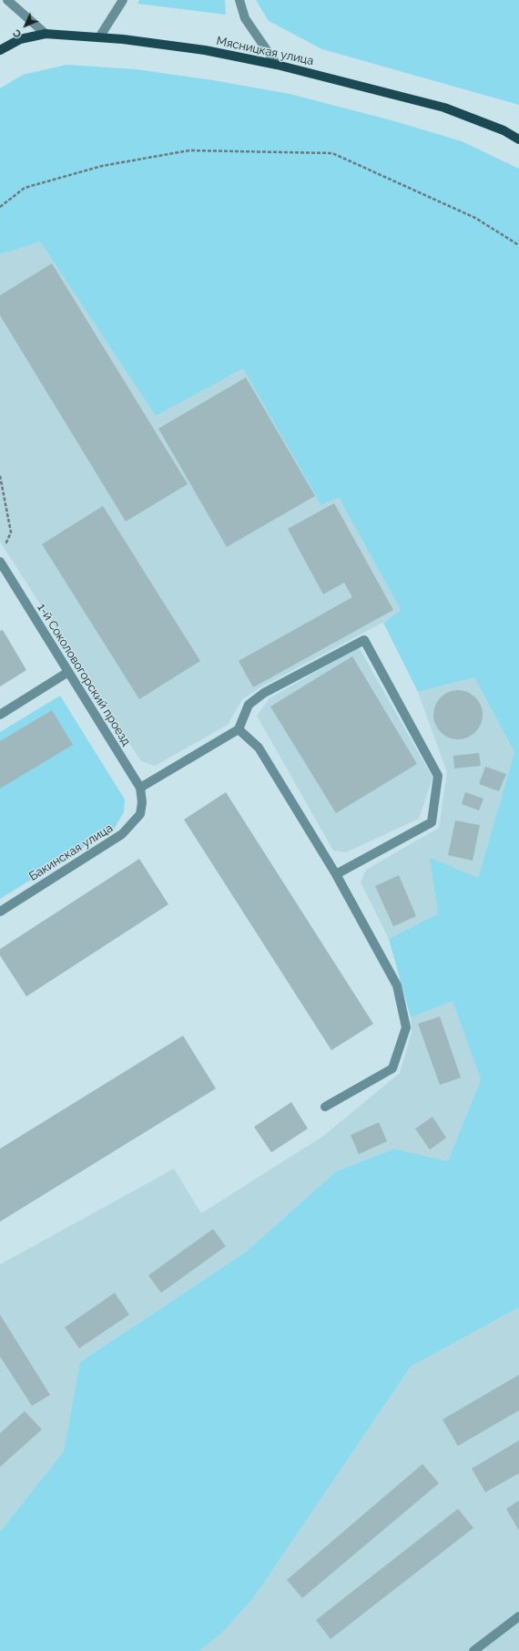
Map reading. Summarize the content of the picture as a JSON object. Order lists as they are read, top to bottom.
{
  "streets": {
    "main road": ["Мясницкая улица"],
    "street": ["1-й Соколовогорский проезд", "Бакинская улица"]
  },
  "crossings": [
    ["1-й Соколовогорский проезд", "Бакинская улица"]
  ],
  "north": "bottom left"
}
